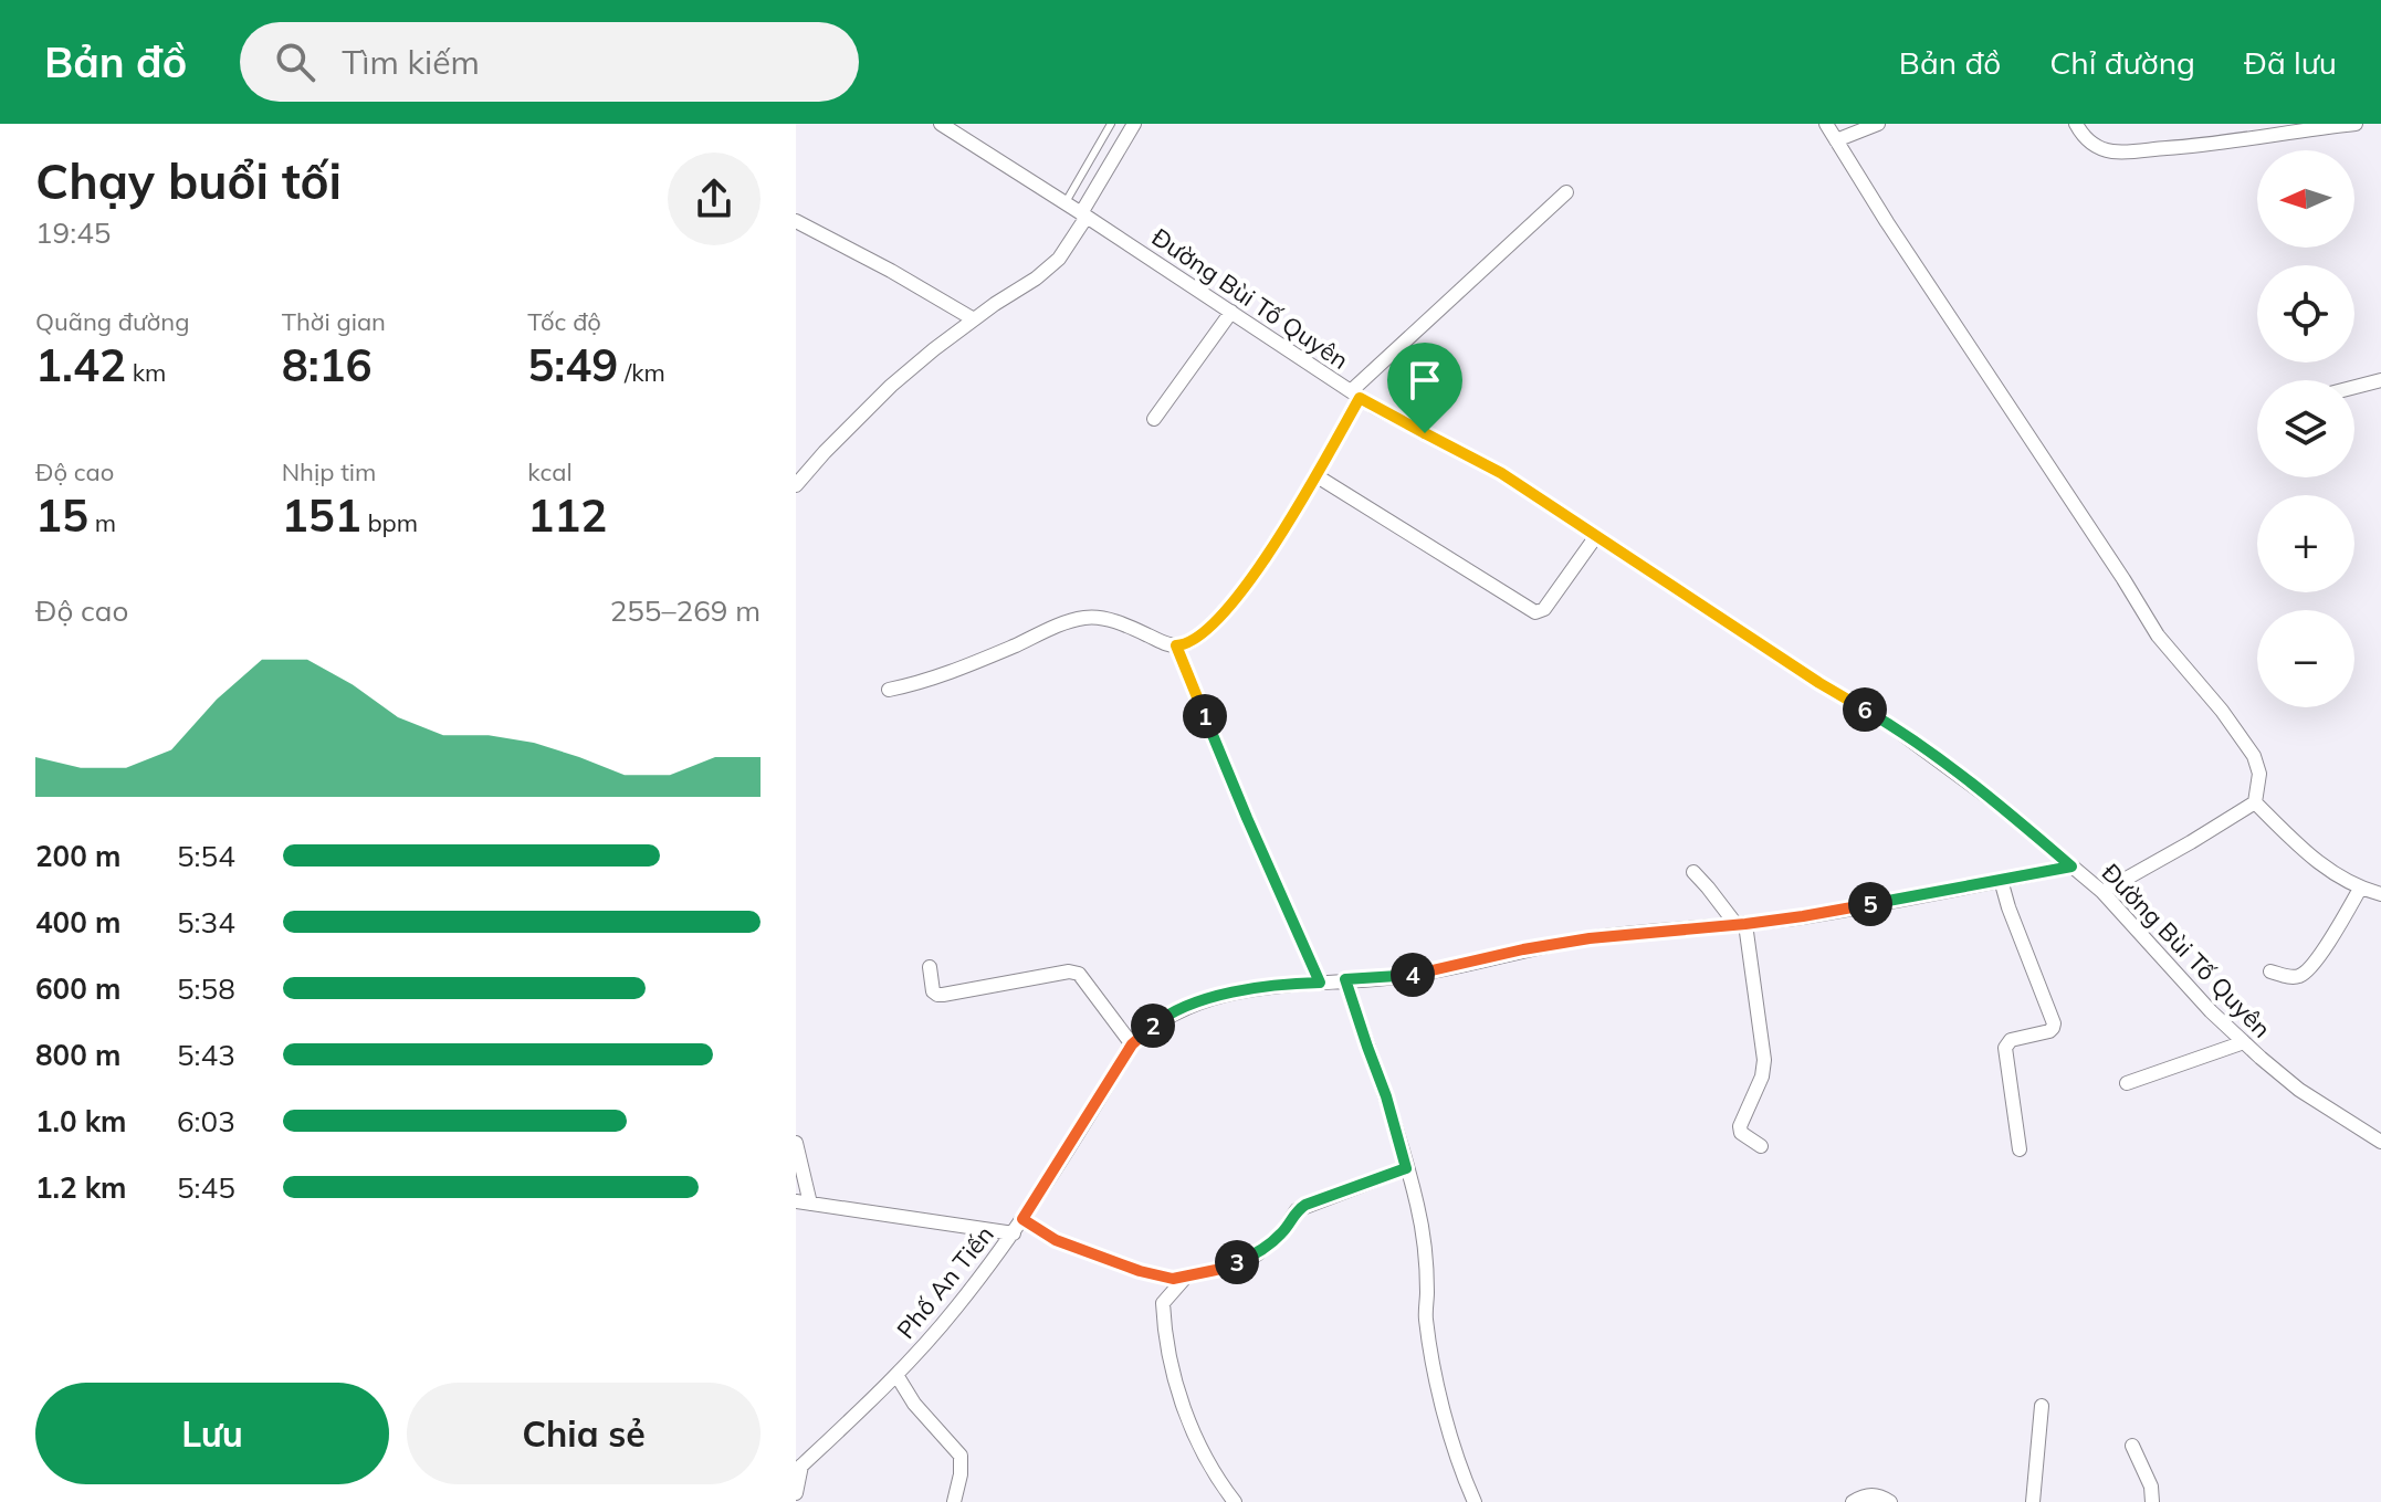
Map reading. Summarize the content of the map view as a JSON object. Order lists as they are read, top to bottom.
{
  "streets": {
    "street": ["Đường Bùi Tố Quyên", "Phố An Tiến"]
  },
  "crossings": [
    ["Đường Bùi Tố Quyên", "Phố An Tiến"]
  ],
  "north": "left",
  "page": {
    "header": "Bản đồ",
    "search": "Tìm kiếm",
    "nav": ["Bản đồ", "Chỉ đường", "Đã lưu"],
    "heading": ["Chạy buổi tối", "19:45"],
    "map_buttons": ["+", "−"],
    "stats": [
      ["Quãng đường", "1.42 km"],
      ["Thời gian", "8:16"],
      ["Tốc độ", "5:49 /km"],
      ["Độ cao", "15 m"],
      ["Nhịp tim", "151 bpm"],
      ["kcal", "112"]
    ],
    "chart": ["Độ cao", "255–269 m"],
    "pins": [
      "6",
      "1",
      "5",
      "4",
      "2",
      "3"
    ],
    "list": [
      {
        "name": "200 m",
        "note": "5:54"
      },
      {
        "name": "400 m",
        "note": "5:34"
      },
      {
        "name": "600 m",
        "note": "5:58"
      },
      {
        "name": "800 m",
        "note": "5:43"
      },
      {
        "name": "1.0 km",
        "note": "6:03"
      },
      {
        "name": "1.2 km",
        "note": "5:45"
      }
    ],
    "buttons": ["Lưu", "Chia sẻ"]
  }
}
